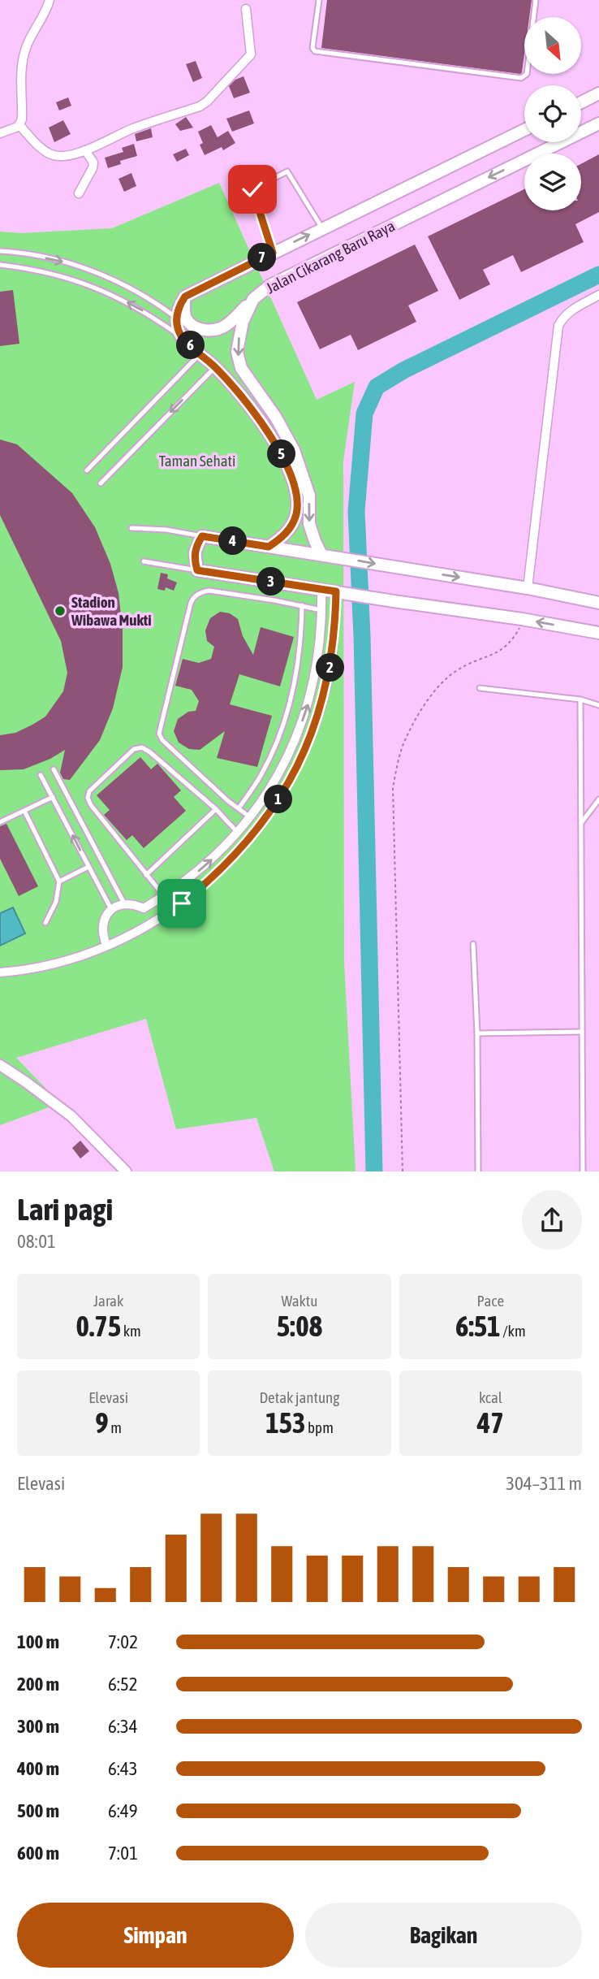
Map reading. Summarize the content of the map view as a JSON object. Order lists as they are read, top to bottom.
{
  "streets": {
    "main road": ["Jalan Cikarang Baru Raya"]
  },
  "parks": ["Taman Sehati"],
  "places": ["Stadion Wibawa Mukti"],
  "north": "bottom right",
  "page": {
    "pins": [
      "7",
      "6",
      "5",
      "4",
      "3",
      "2",
      "1"
    ],
    "heading": ["Lari pagi", "08:01"],
    "stats": [
      ["Jarak", "0.75 km"],
      ["Waktu", "5:08"],
      ["Pace", "6:51 /km"],
      ["Elevasi", "9 m"],
      ["Detak jantung", "153 bpm"],
      ["kcal", "47"]
    ],
    "chart": ["Elevasi", "304–311 m"],
    "list": [
      {
        "name": "100 m",
        "note": "7:02"
      },
      {
        "name": "200 m",
        "note": "6:52"
      },
      {
        "name": "300 m",
        "note": "6:34"
      },
      {
        "name": "400 m",
        "note": "6:43"
      },
      {
        "name": "500 m",
        "note": "6:49"
      },
      {
        "name": "600 m",
        "note": "7:01"
      }
    ],
    "buttons": ["Simpan", "Bagikan"]
  }
}
